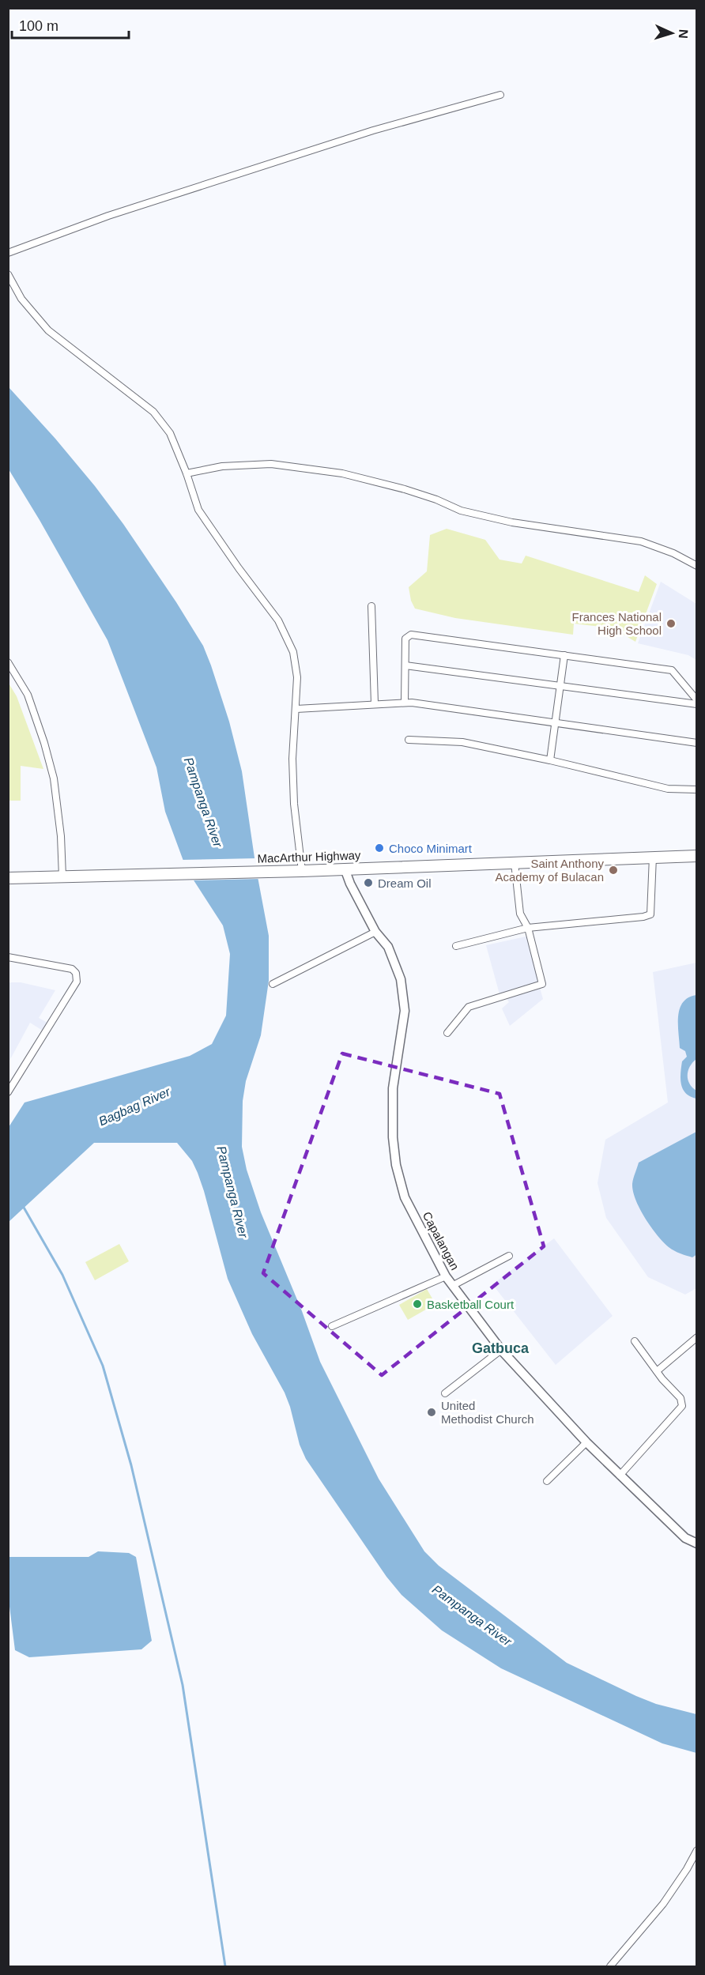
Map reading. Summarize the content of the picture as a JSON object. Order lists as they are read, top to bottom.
{
  "streets": {
    "highway": ["MacArthur Highway"],
    "street": ["Capalangan"]
  },
  "crossings": [
    ["MacArthur Highway", "Capalangan"]
  ],
  "districts": ["Gatbuca"],
  "water": ["Pampanga River", "Bagbag River"],
  "places": [
    "Frances National High School",
    "Choco Minimart",
    "Saint Anthony Academy of Bulacan",
    "Dream Oil",
    "Basketball Court",
    "United Methodist Church"
  ],
  "scale_bar": "100 m",
  "north": "right"
}
